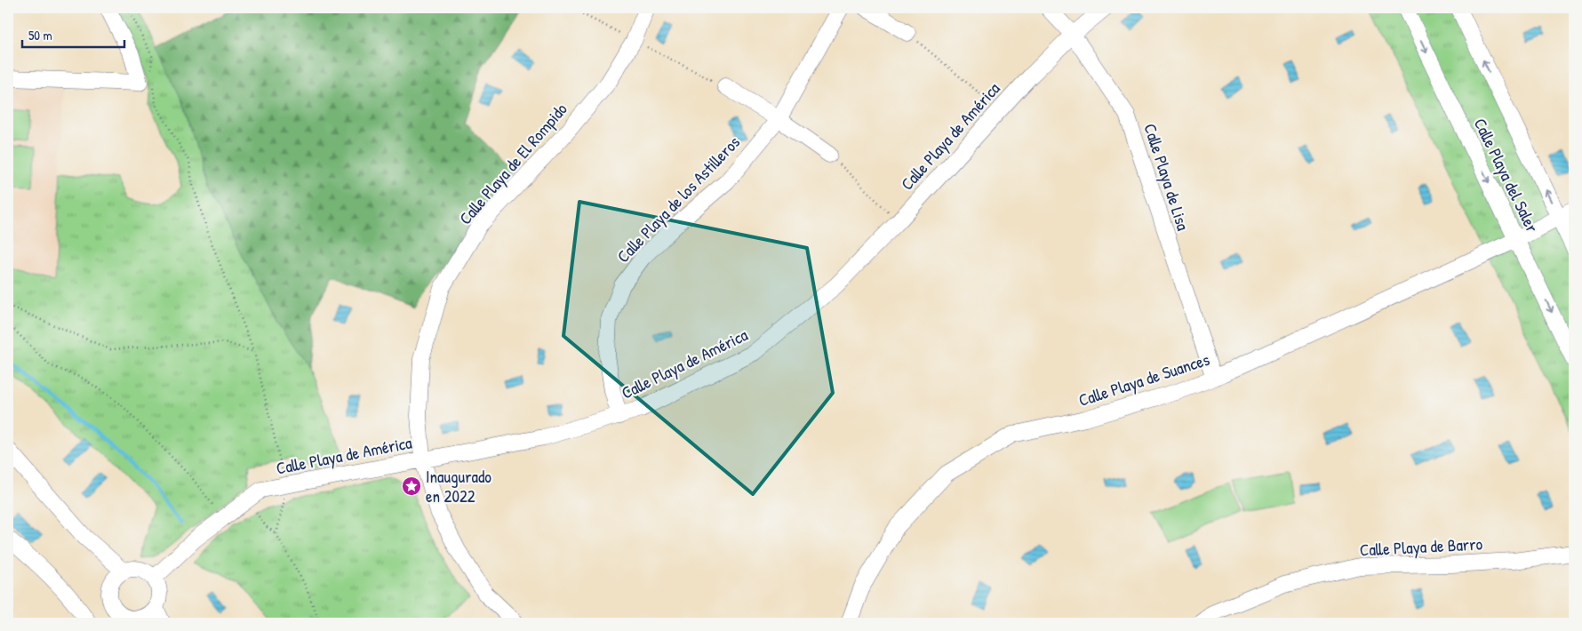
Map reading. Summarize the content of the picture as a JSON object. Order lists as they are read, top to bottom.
{
  "streets": {
    "street": [
      "Calle Playa de América",
      "Calle Playa de El Rompido",
      "Calle Playa del Saler",
      "Calle Playa de Lisa",
      "Calle Playa de los Astilleros",
      "Calle Playa de Suances",
      "Calle Playa de Barro"
    ]
  },
  "crossings": [
    ["Calle Playa de América", "Calle Playa de El Rompido"],
    ["Calle Playa de América", "Calle Playa de Lisa"],
    ["Calle Playa de América", "Calle Playa de los Astilleros"],
    ["Calle Playa del Saler", "Calle Playa de Suances"],
    ["Calle Playa de Lisa", "Calle Playa de Suances"]
  ],
  "places": {
    "place": ["Inaugurado en 2022"]
  },
  "scale_bar": "50 m"
}
